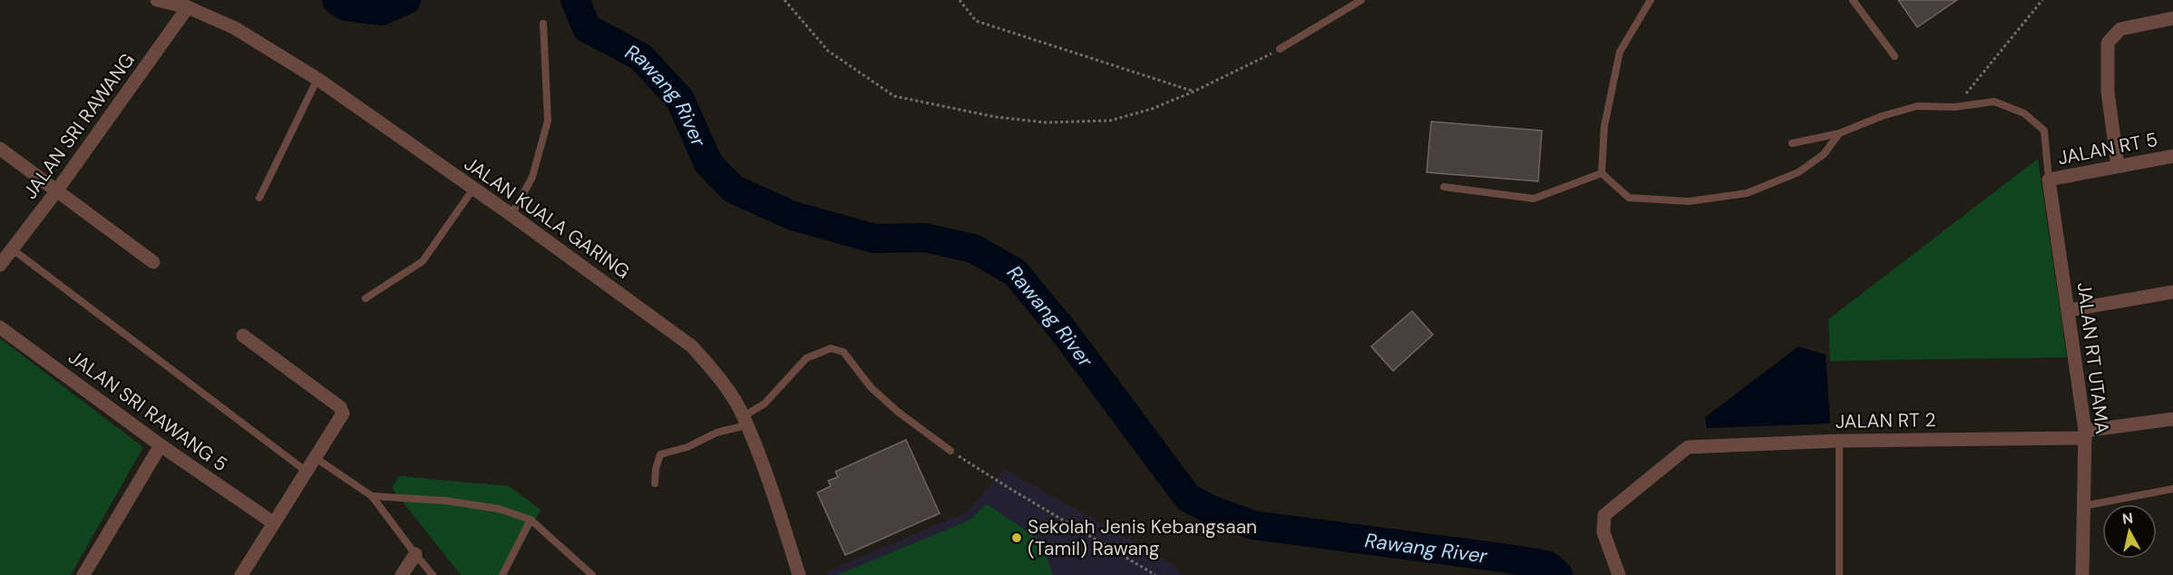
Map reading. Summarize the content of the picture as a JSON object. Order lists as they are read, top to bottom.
{
  "streets": {
    "street": [
      "JALAN SRI RAWANG",
      "JALAN RT 5",
      "JALAN KUALA GARING",
      "JALAN RT UTAMA",
      "JALAN SRI RAWANG 5",
      "JALAN RT 2"
    ]
  },
  "crossings": [
    ["JALAN SRI RAWANG", "JALAN KUALA GARING"],
    ["JALAN RT 5", "JALAN RT UTAMA"],
    ["JALAN RT UTAMA", "JALAN RT 2"]
  ],
  "water": ["Rawang River"],
  "places": ["Sekolah Jenis Kebangsaan (Tamil) Rawang"],
  "north": "top"
}
